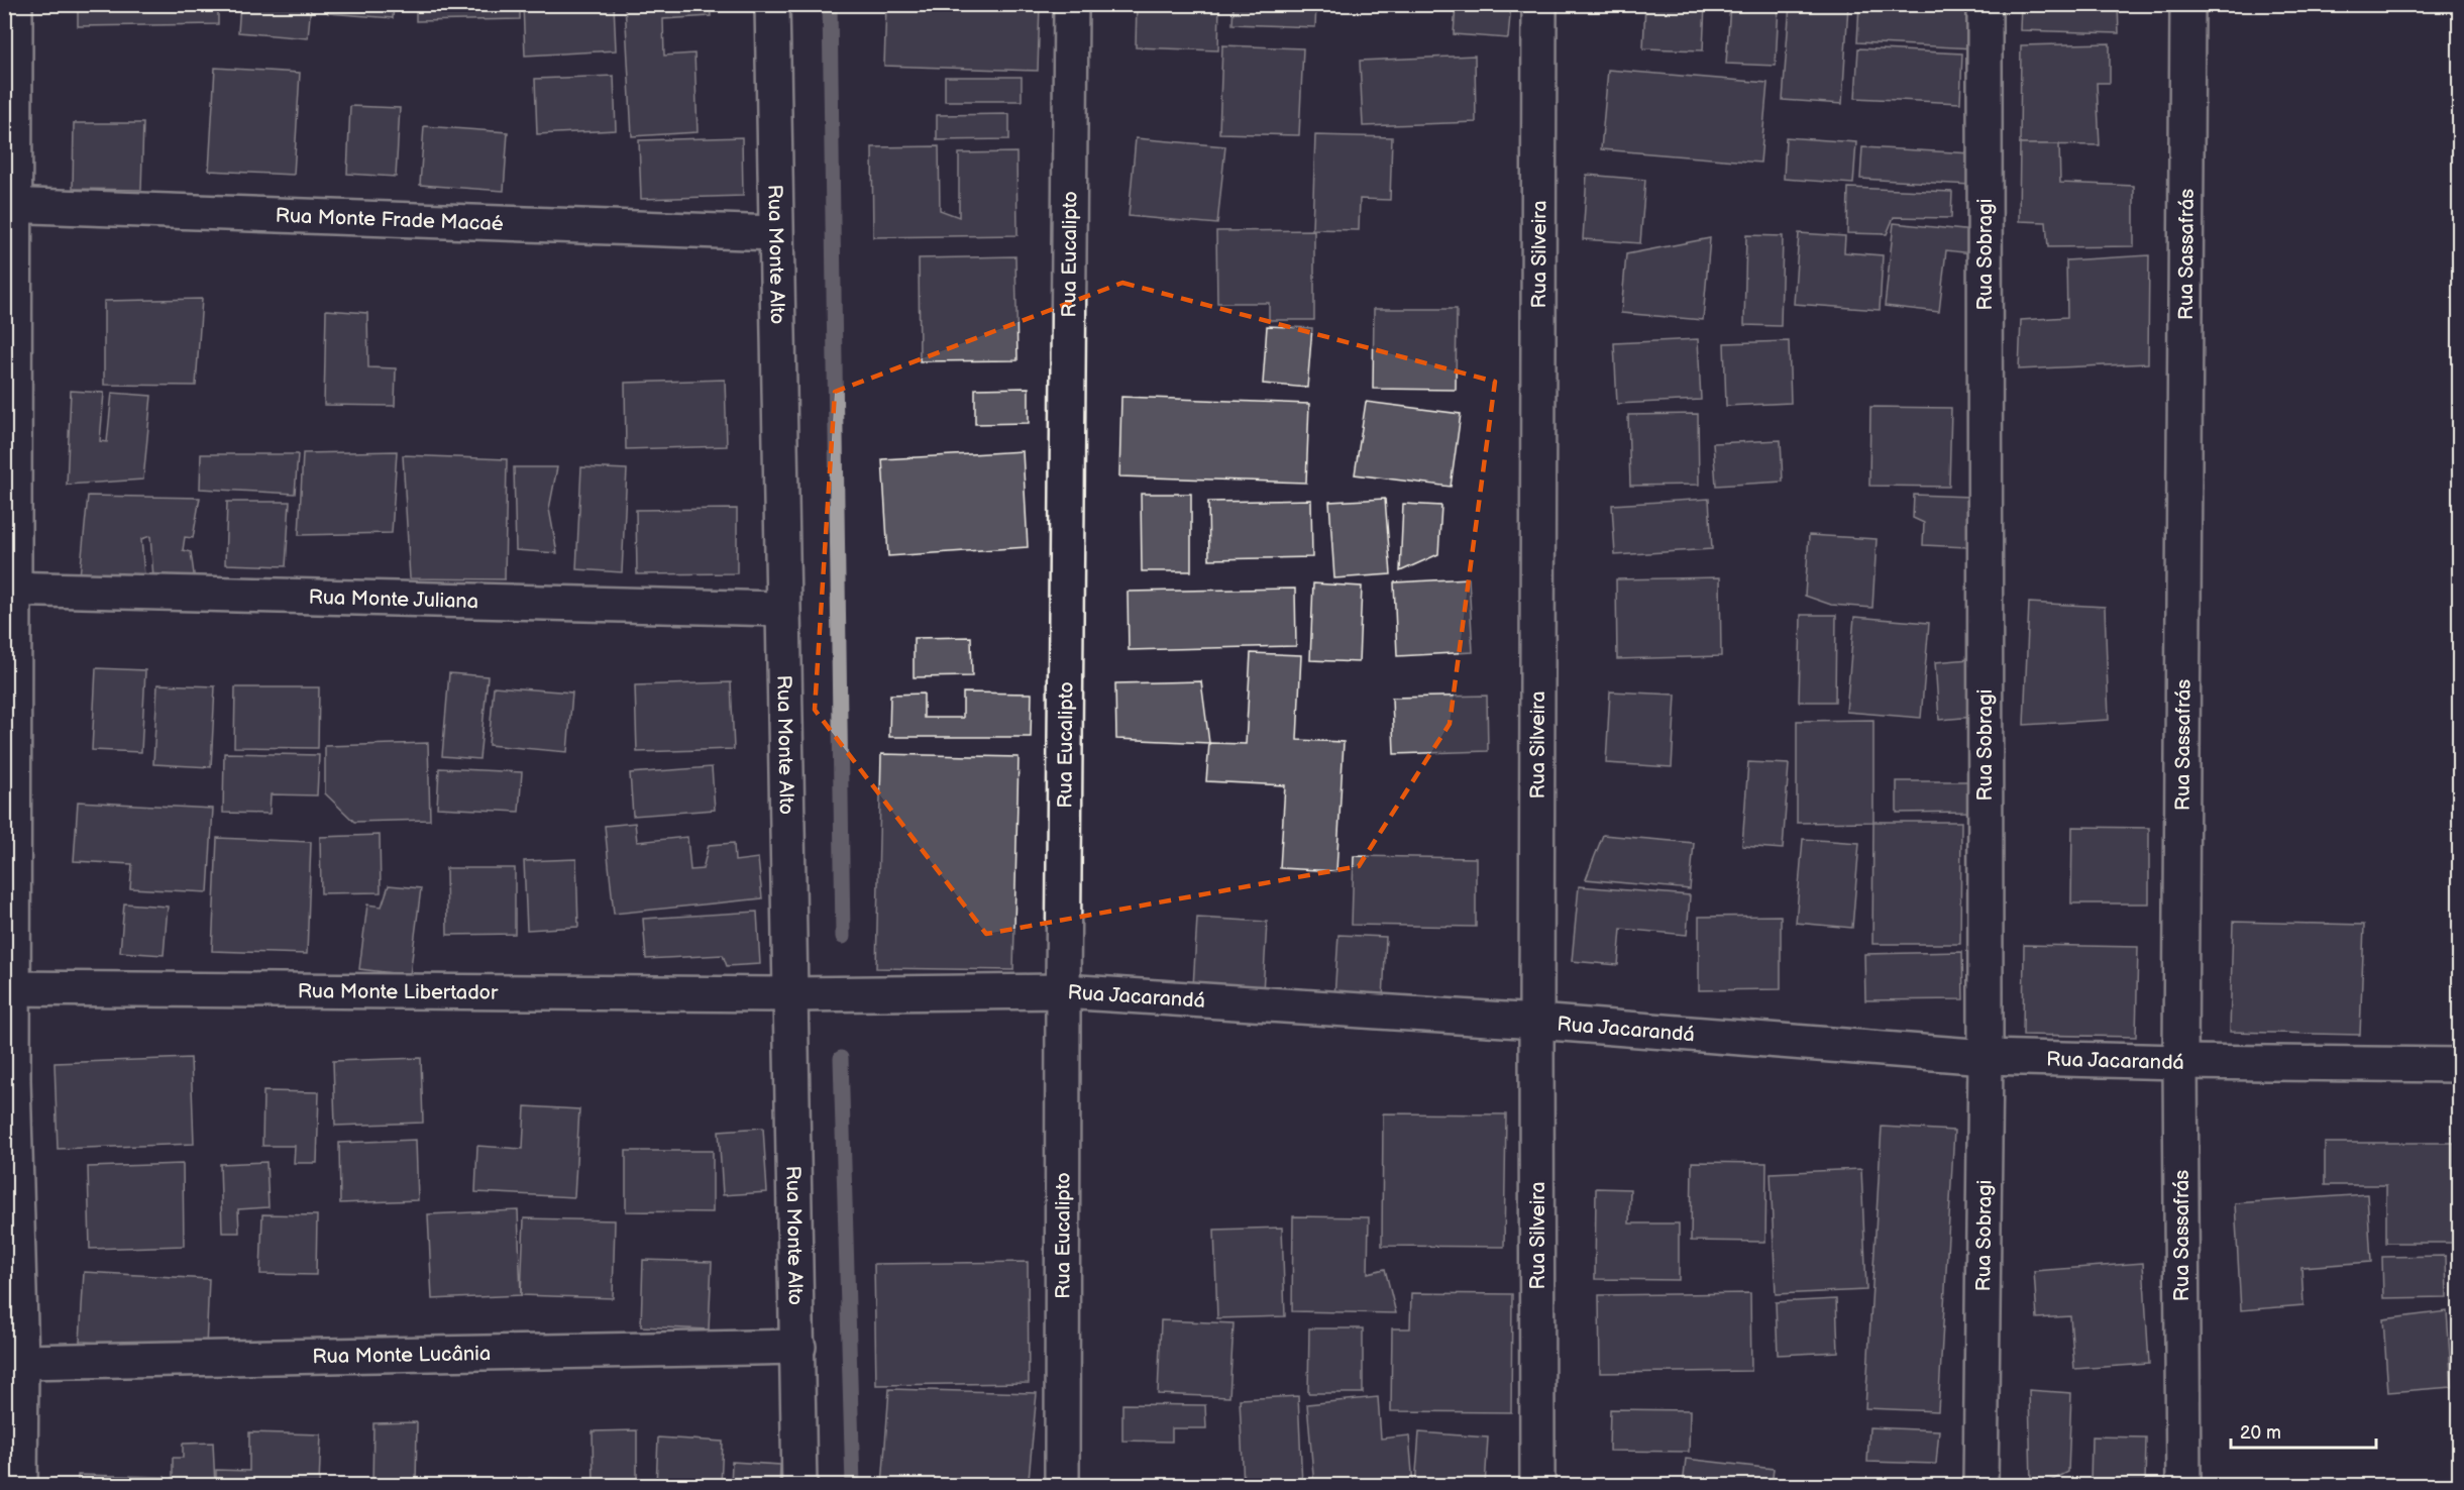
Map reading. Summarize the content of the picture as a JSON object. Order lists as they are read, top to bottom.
{
  "streets": {
    "street": [
      "Rua Monte Frade Macaé",
      "Rua Monte Alto",
      "Rua Eucalipto",
      "Rua Silveira",
      "Rua Sobragi",
      "Rua Sassafrás",
      "Rua Monte Juliana",
      "Rua Monte Libertador",
      "Rua Jacarandá",
      "Rua Monte Lucânia"
    ]
  },
  "crossings": [
    ["Rua Monte Frade Macaé", "Rua Monte Alto"],
    ["Rua Monte Alto", "Rua Monte Juliana"],
    ["Rua Monte Alto", "Rua Monte Libertador"],
    ["Rua Monte Alto", "Rua Jacarandá"],
    ["Rua Monte Alto", "Rua Monte Lucânia"],
    ["Rua Eucalipto", "Rua Jacarandá"],
    ["Rua Silveira", "Rua Jacarandá"],
    ["Rua Sobragi", "Rua Jacarandá"],
    ["Rua Sassafrás", "Rua Jacarandá"],
    ["Rua Monte Libertador", "Rua Jacarandá"]
  ],
  "scale_bar": "20 m"
}
